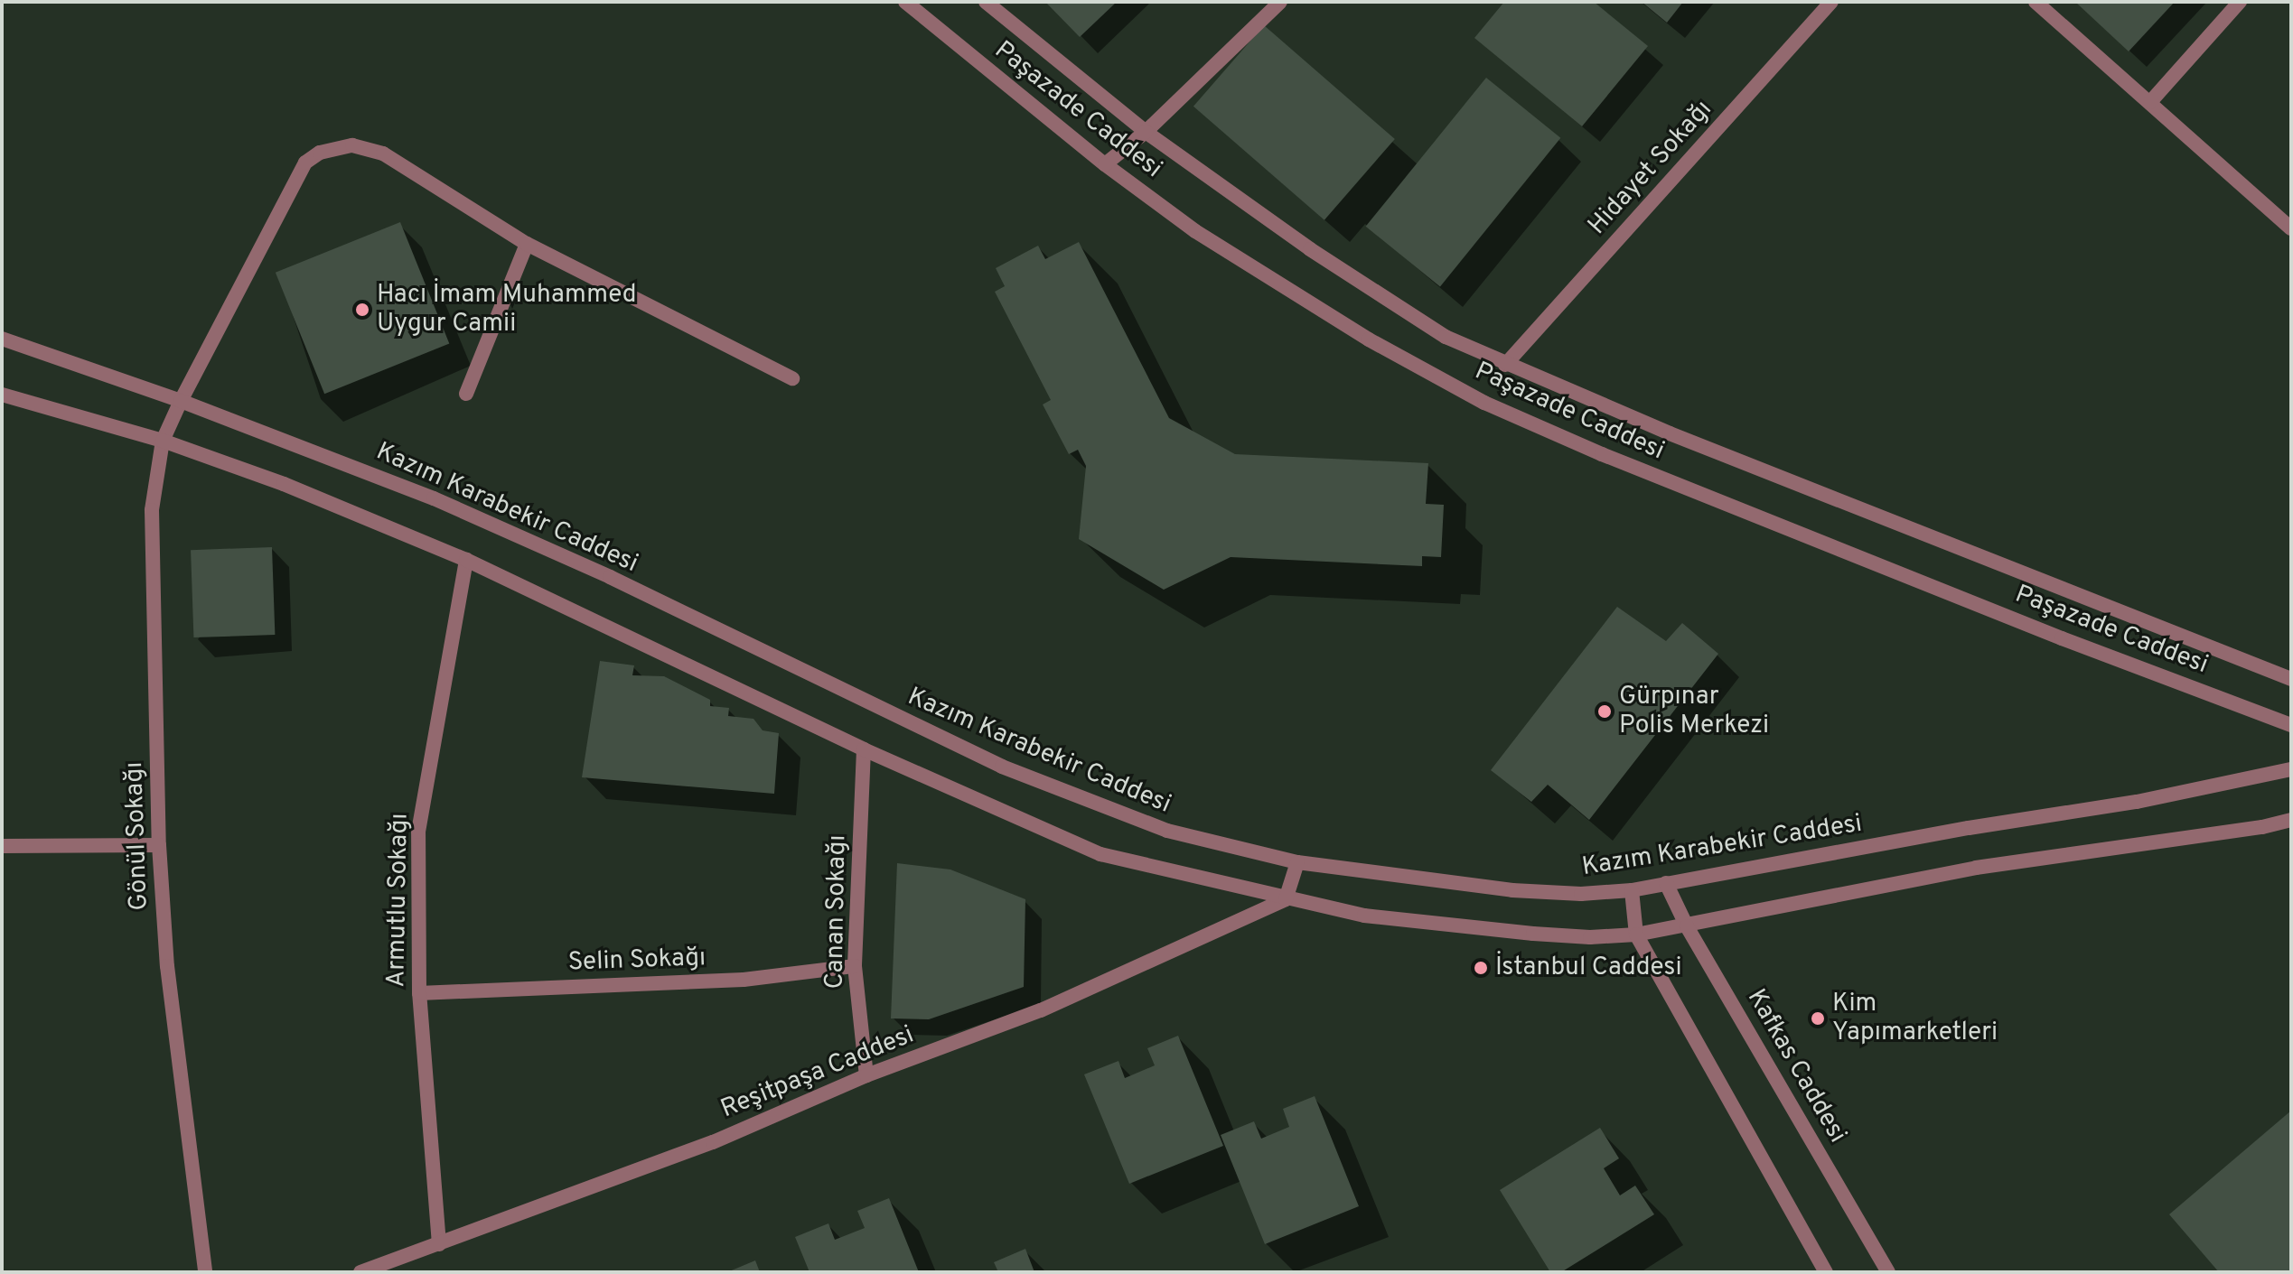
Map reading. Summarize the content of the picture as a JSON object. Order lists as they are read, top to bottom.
{
  "streets": {
    "street": [
      "Paşazade Caddesi",
      "Hidayet Sokağı",
      "Kazım Karabekir Caddesi",
      "Gönül Sokağı",
      "Armutlu Sokağı",
      "Canan Sokağı",
      "Selin Sokağı",
      "Kafkas Caddesi",
      "Reşitpaşa Caddesi"
    ]
  },
  "crossings": [
    ["Paşazade Caddesi", "Hidayet Sokağı"],
    ["Kazım Karabekir Caddesi", "Gönül Sokağı"],
    ["Kazım Karabekir Caddesi", "Kafkas Caddesi"],
    ["Armutlu Sokağı", "Selin Sokağı"],
    ["Armutlu Sokağı", "Reşitpaşa Caddesi"],
    ["Canan Sokağı", "Selin Sokağı"],
    ["Canan Sokağı", "Reşitpaşa Caddesi"]
  ],
  "places": [
    "Hacı İmam Muhammed Uygur Camii",
    "Gürpınar Polis Merkezi",
    "İstanbul Caddesi",
    "Kim Yapımarketleri"
  ]
}
